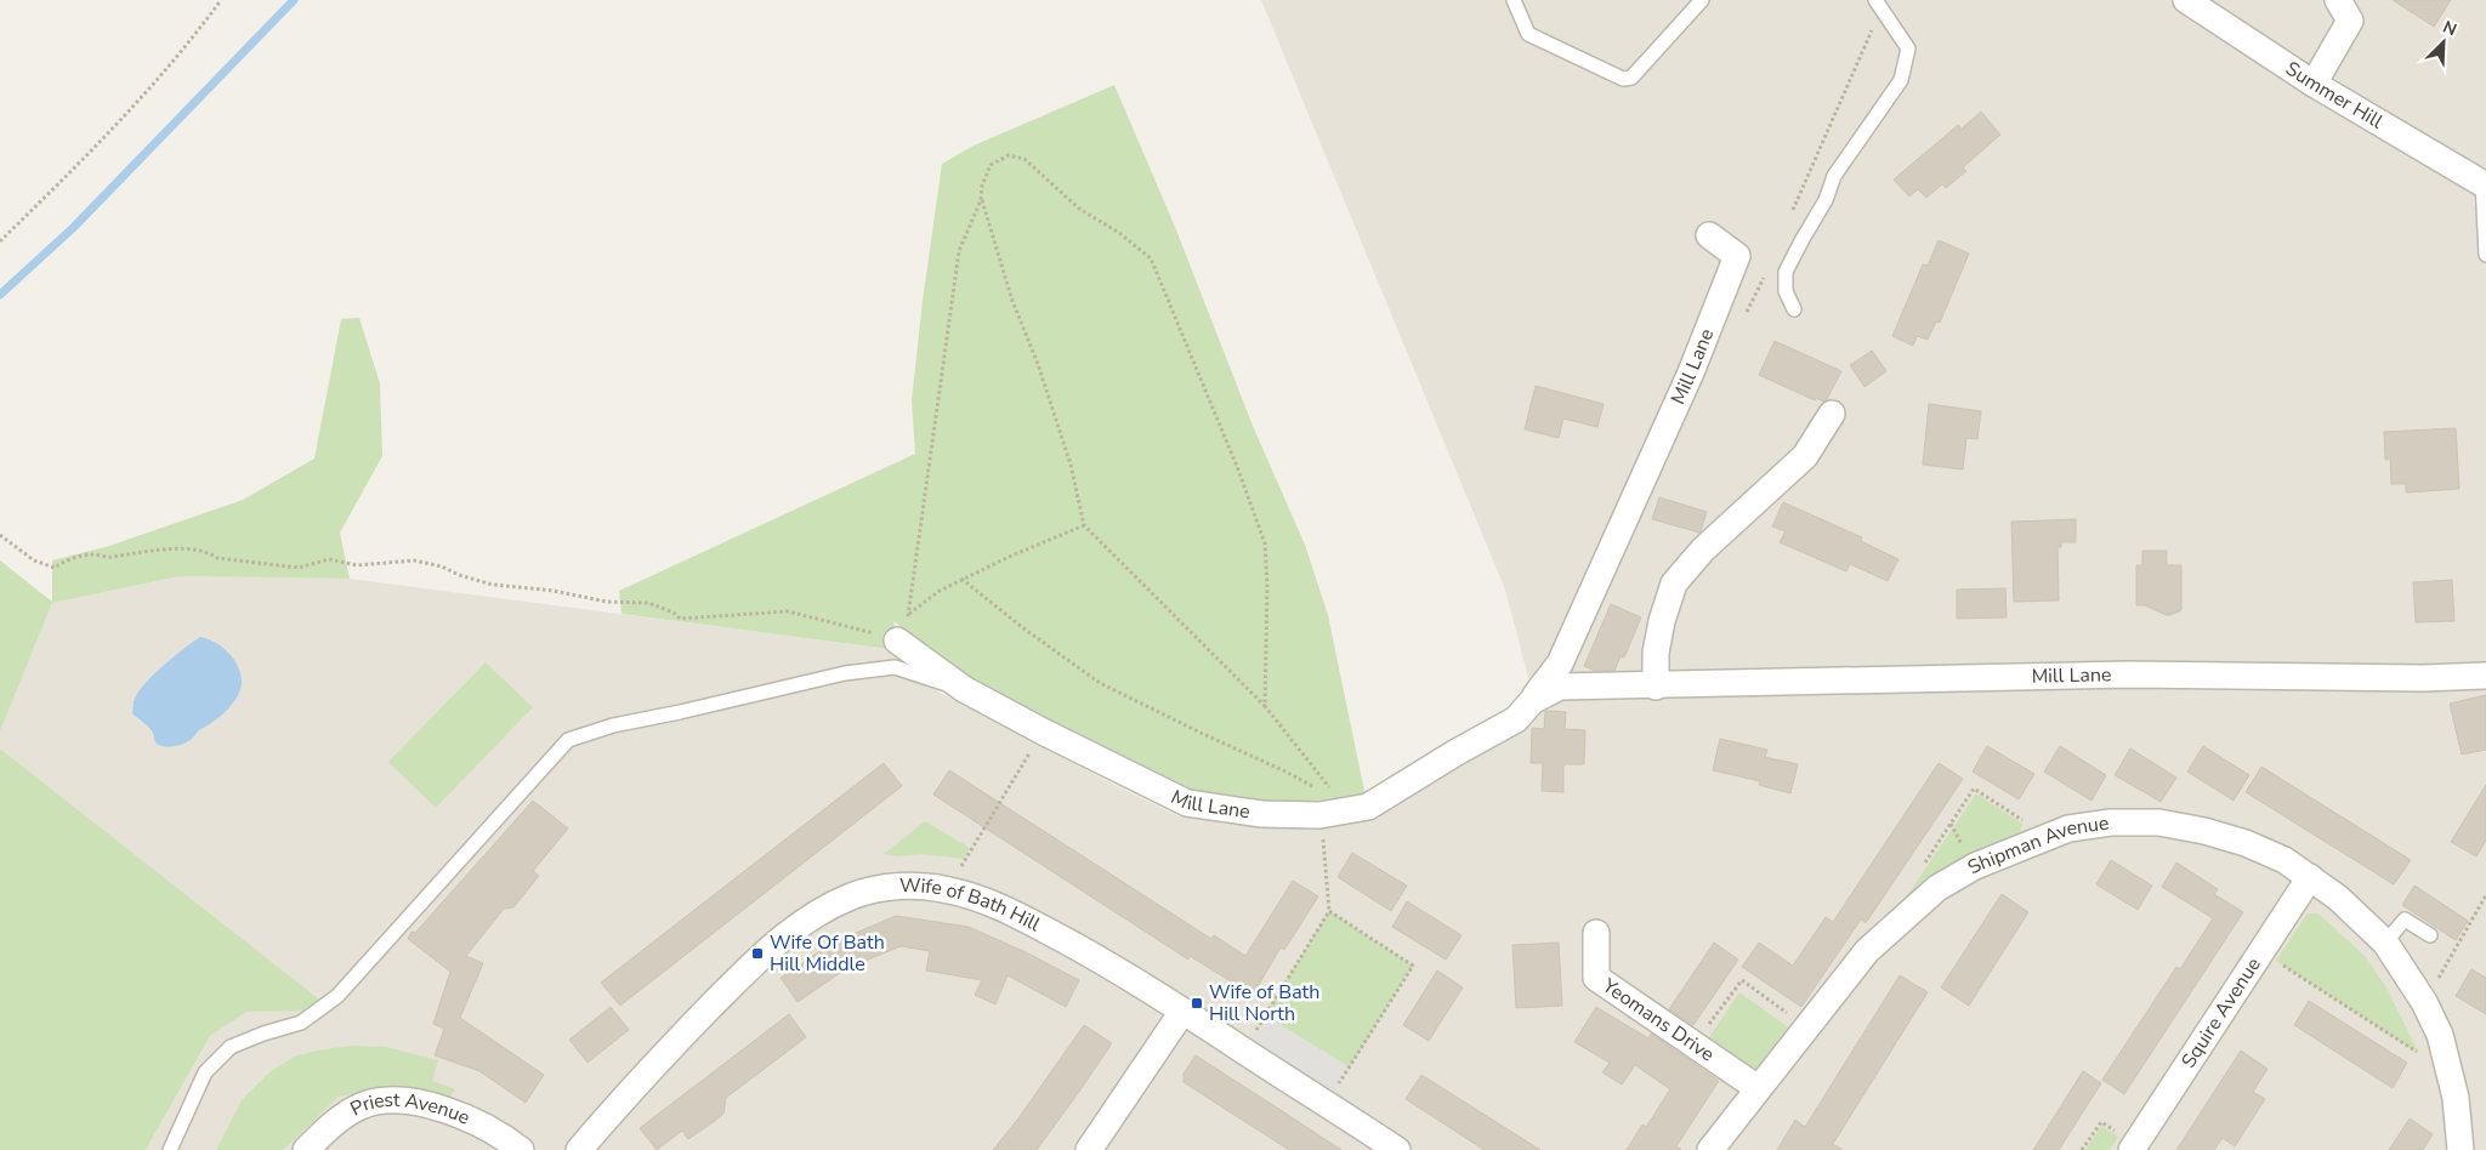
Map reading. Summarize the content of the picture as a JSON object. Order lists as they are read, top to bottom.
{
  "streets": {
    "street": [
      "Summer Hill",
      "Mill Lane",
      "Shipman Avenue",
      "Wife of Bath Hill",
      "Squire Avenue",
      "Yeomans Drive",
      "Priest Avenue"
    ]
  },
  "crossings": [
    ["Shipman Avenue", "Squire Avenue"],
    ["Shipman Avenue", "Yeomans Drive"]
  ],
  "places": {
    "transit": ["Wife Of Bath Hill Middle", "Wife of Bath Hill North"]
  },
  "north": "top right"
}
